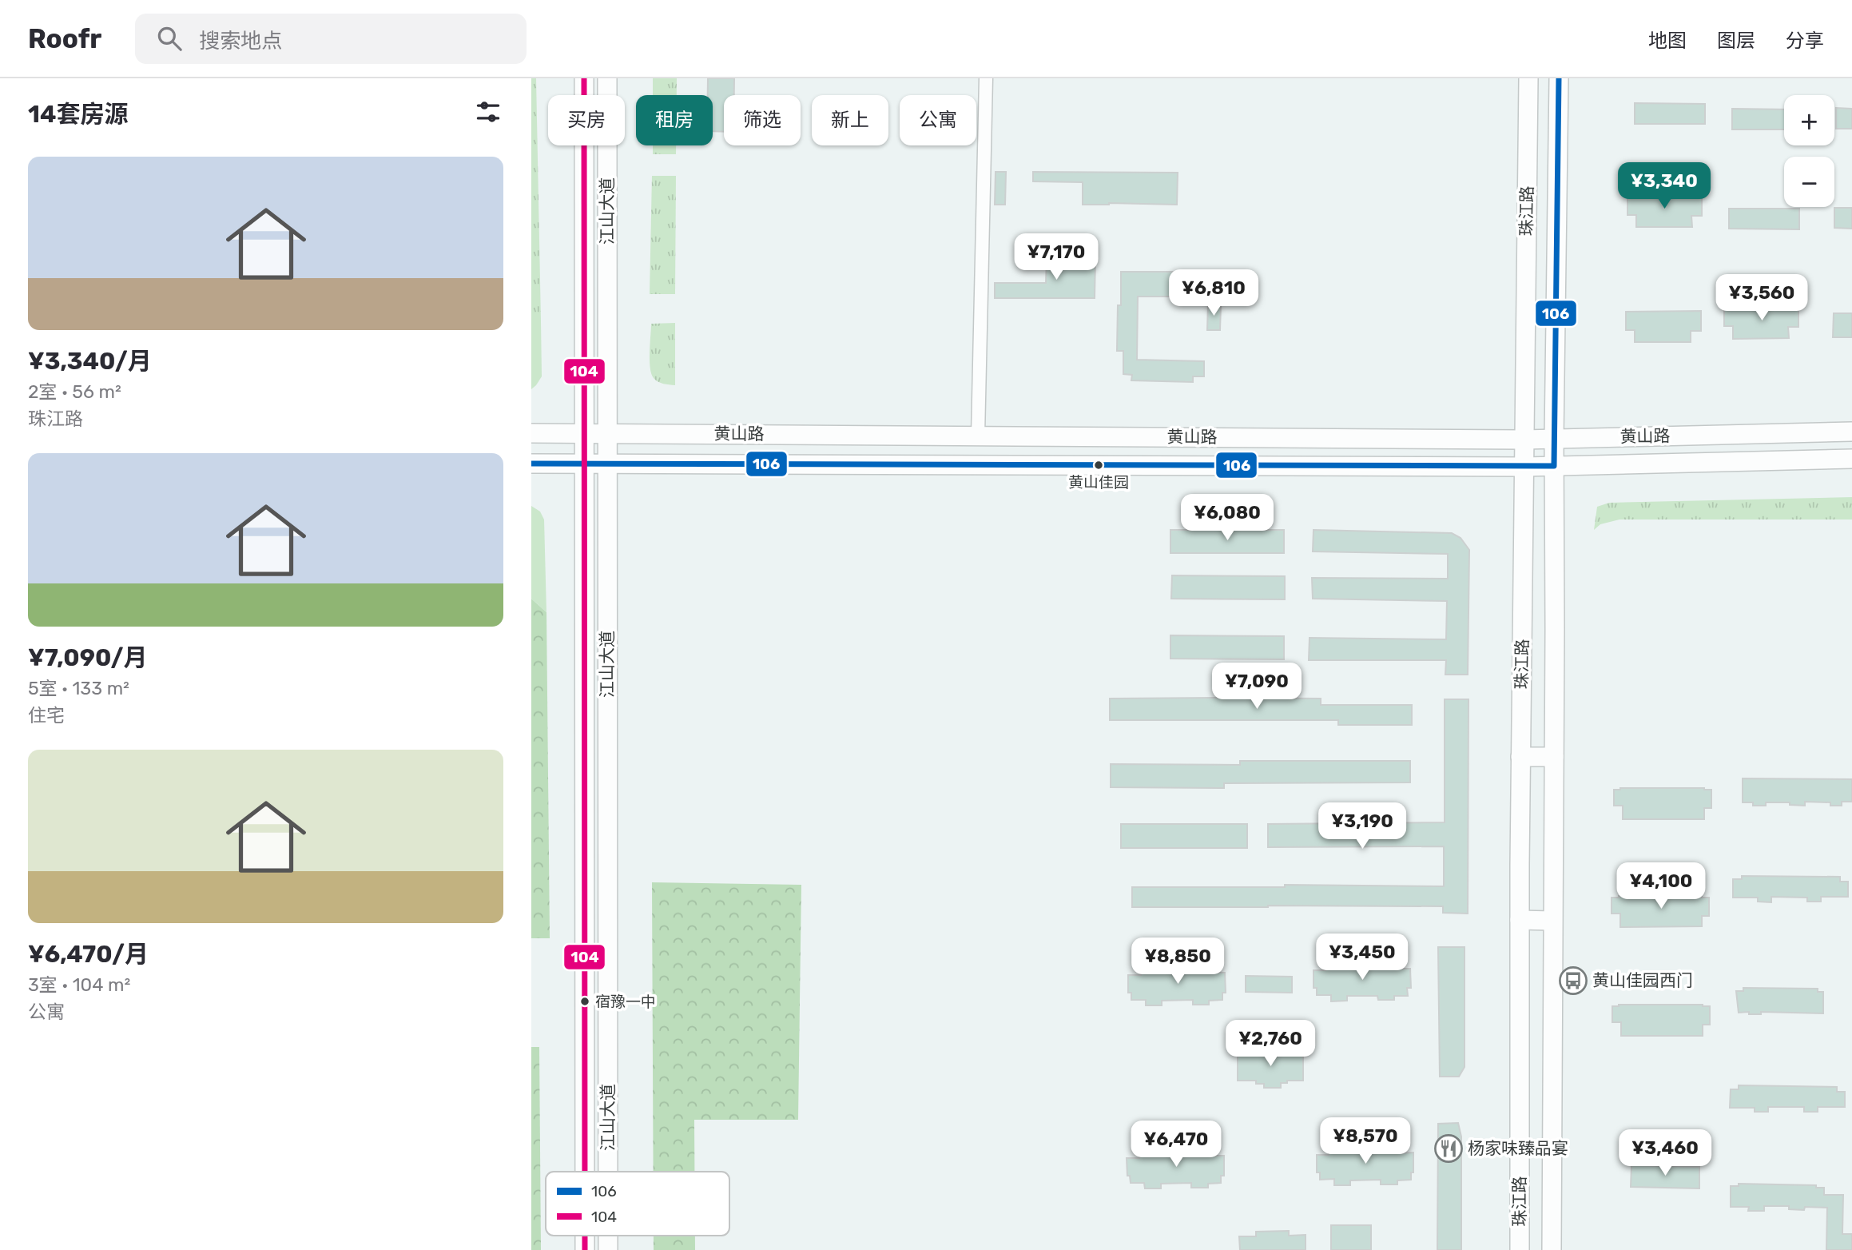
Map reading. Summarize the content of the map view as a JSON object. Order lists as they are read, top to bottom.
{
  "streets": {
    "main road": ["江山大道", "珠江路", "黄山路"]
  },
  "crossings": [
    ["江山大道", "黄山路"],
    ["珠江路", "黄山路"]
  ],
  "places": {
    "other": ["黄山佳园", "宿豫一中"],
    "bus stop": ["黄山佳园西门"],
    "restaurant": ["杨家味臻品宴"]
  },
  "lines": ["transit line 106", "transit line 104"],
  "legend": ["106", "104"],
  "page": {
    "header": "Roofr",
    "search": "搜索地点",
    "nav": ["地图", "图层", "分享"],
    "heading": "14套房源",
    "map_buttons": ["+", "−"],
    "chip": [
      "买房",
      "租房",
      "筛选",
      "新上",
      "公寓"
    ],
    "list": [
      {
        "name": "¥3,340/月",
        "note": "2室 · 56 m² · 珠江路"
      },
      {
        "name": "¥7,090/月",
        "note": "5室 · 133 m² · 住宅"
      },
      {
        "name": "¥6,470/月",
        "note": "3室 · 104 m² · 公寓"
      }
    ],
    "price": [
      "¥3,340",
      "¥7,170",
      "¥6,810",
      "¥3,560",
      "¥6,080",
      "¥7,090",
      "¥3,190",
      "¥4,100",
      "¥3,450",
      "¥8,850",
      "¥2,760",
      "¥8,570",
      "¥6,470",
      "¥3,460"
    ]
  }
}
